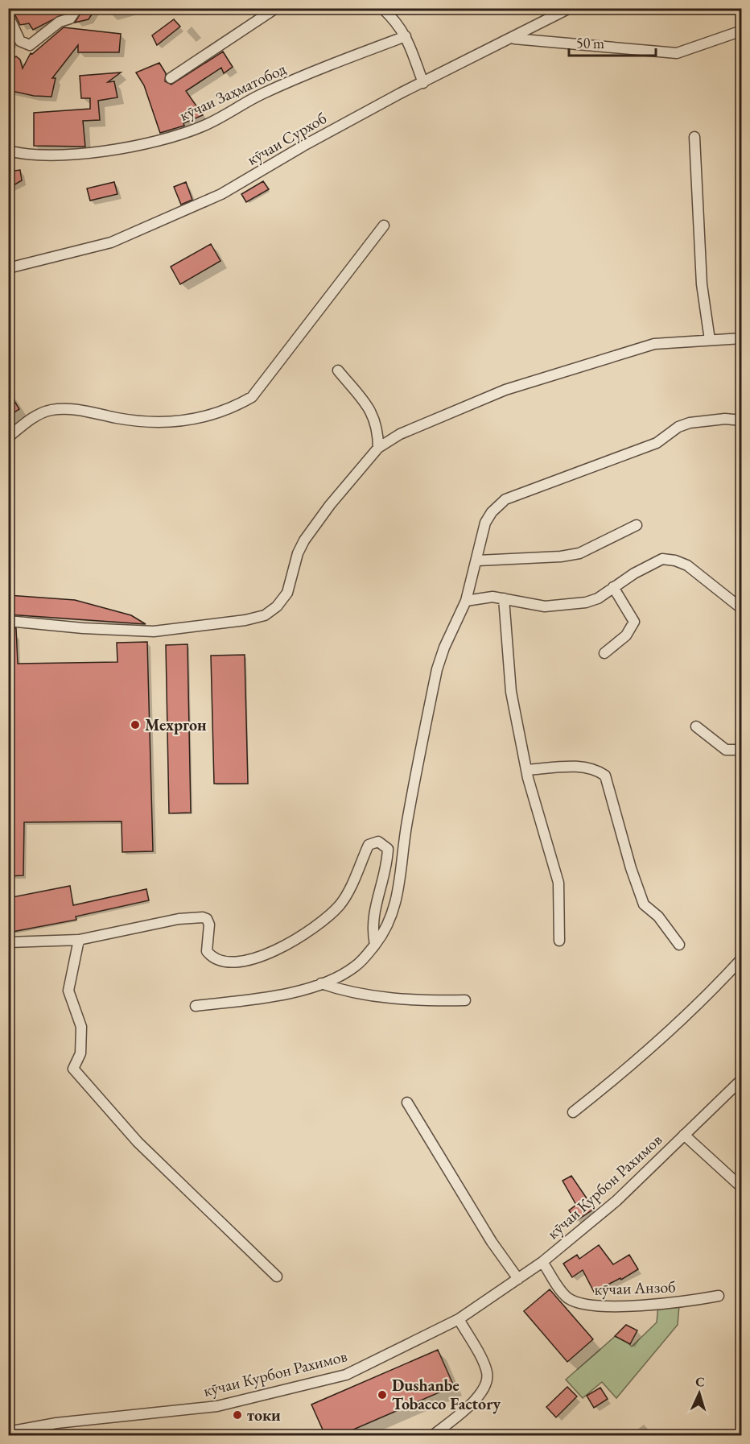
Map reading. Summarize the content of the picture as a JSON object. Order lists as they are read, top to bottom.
{
  "streets": {
    "street": [
      "кӯчаи Заҳматобод",
      "кӯчаи Сурхоб",
      "кӯчаи Курбон Рахимов",
      "кӯчаи Анзоб"
    ]
  },
  "crossings": [
    ["кӯчаи Курбон Рахимов", "кӯчаи Анзоб"]
  ],
  "places": ["Мехргон", "Dushanbe Tobacco Factory", "токи"],
  "scale_bar": "50 m",
  "north": "top"
}
